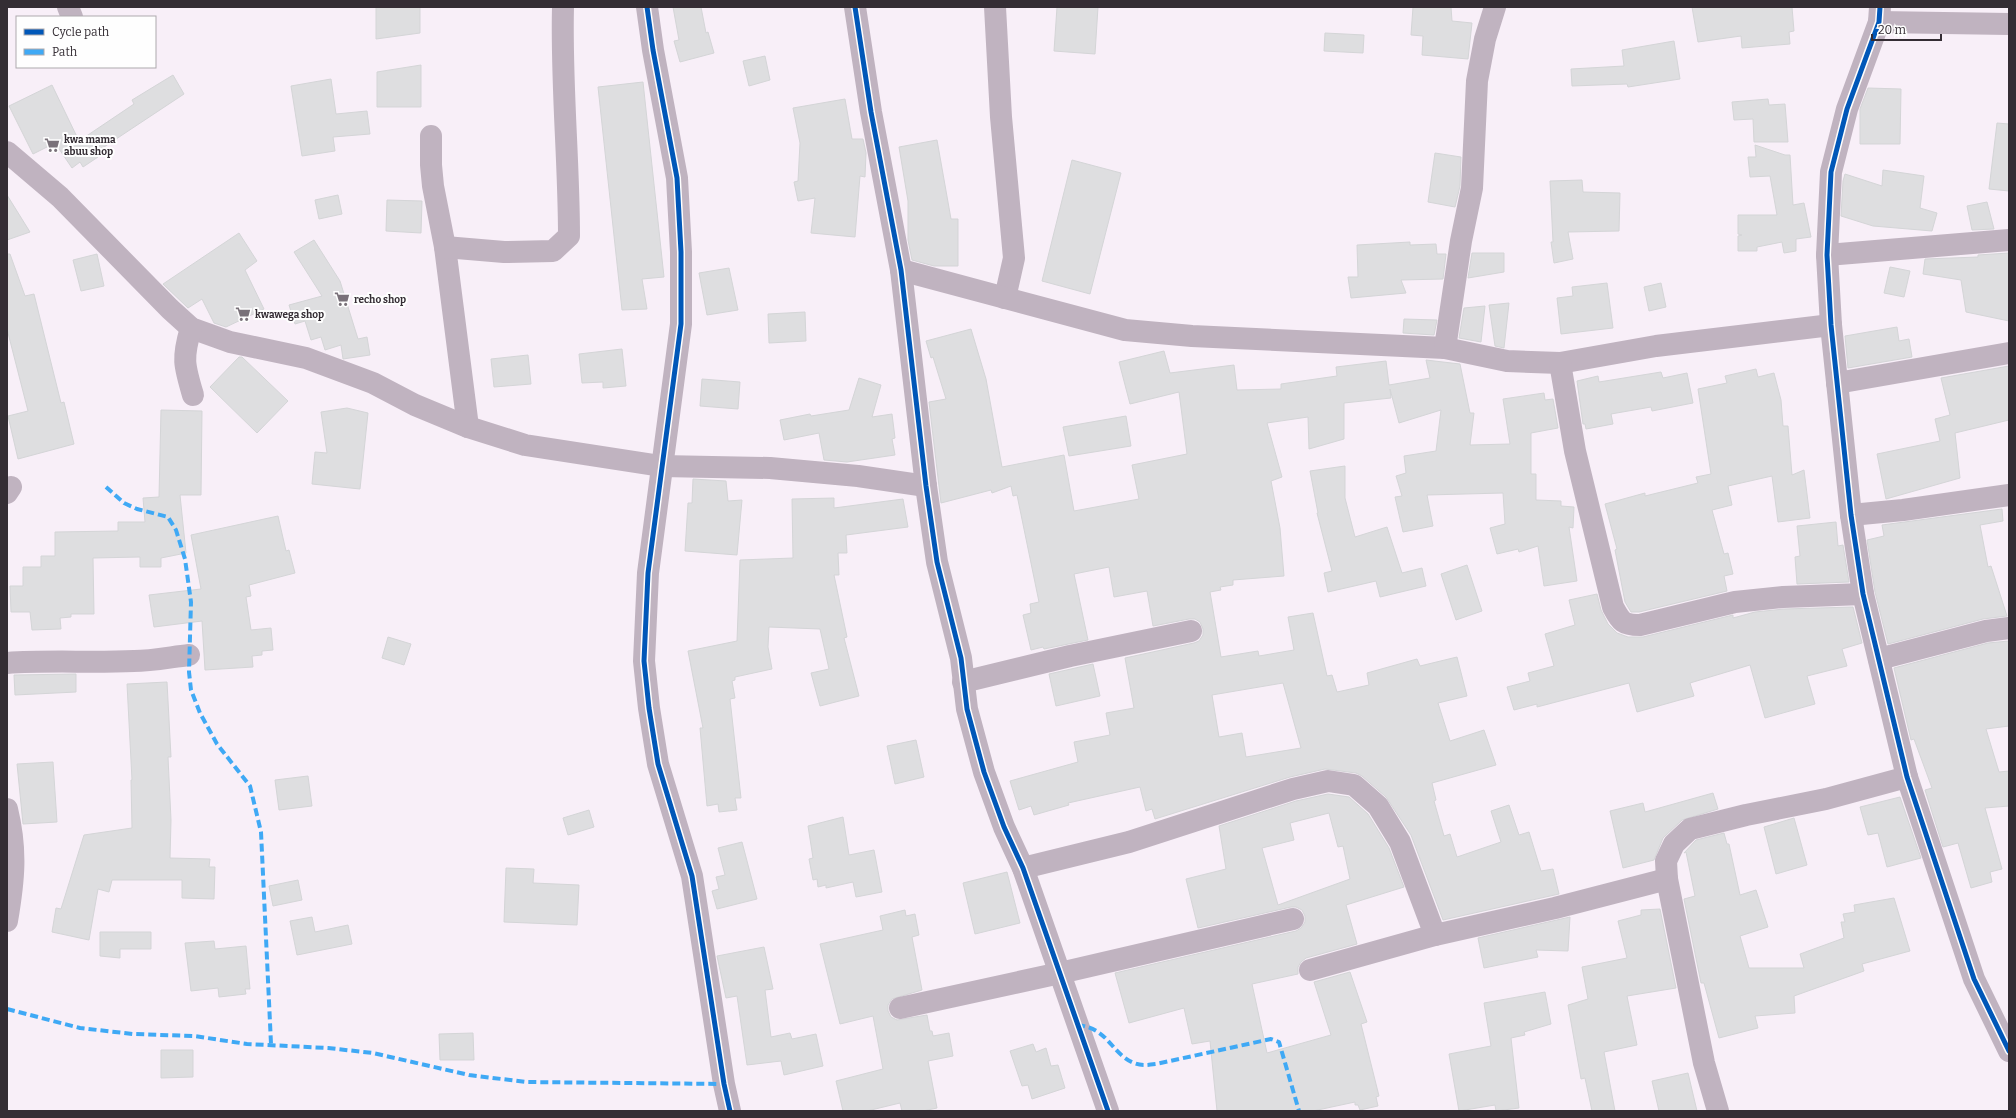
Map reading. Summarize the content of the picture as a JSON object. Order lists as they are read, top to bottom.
{
  "places": {
    "supermarket": ["kwa mama abuu shop", "recho shop", "kwawega shop"]
  },
  "legend": ["Cycle path", "Path"],
  "scale_bar": "20 m"
}
